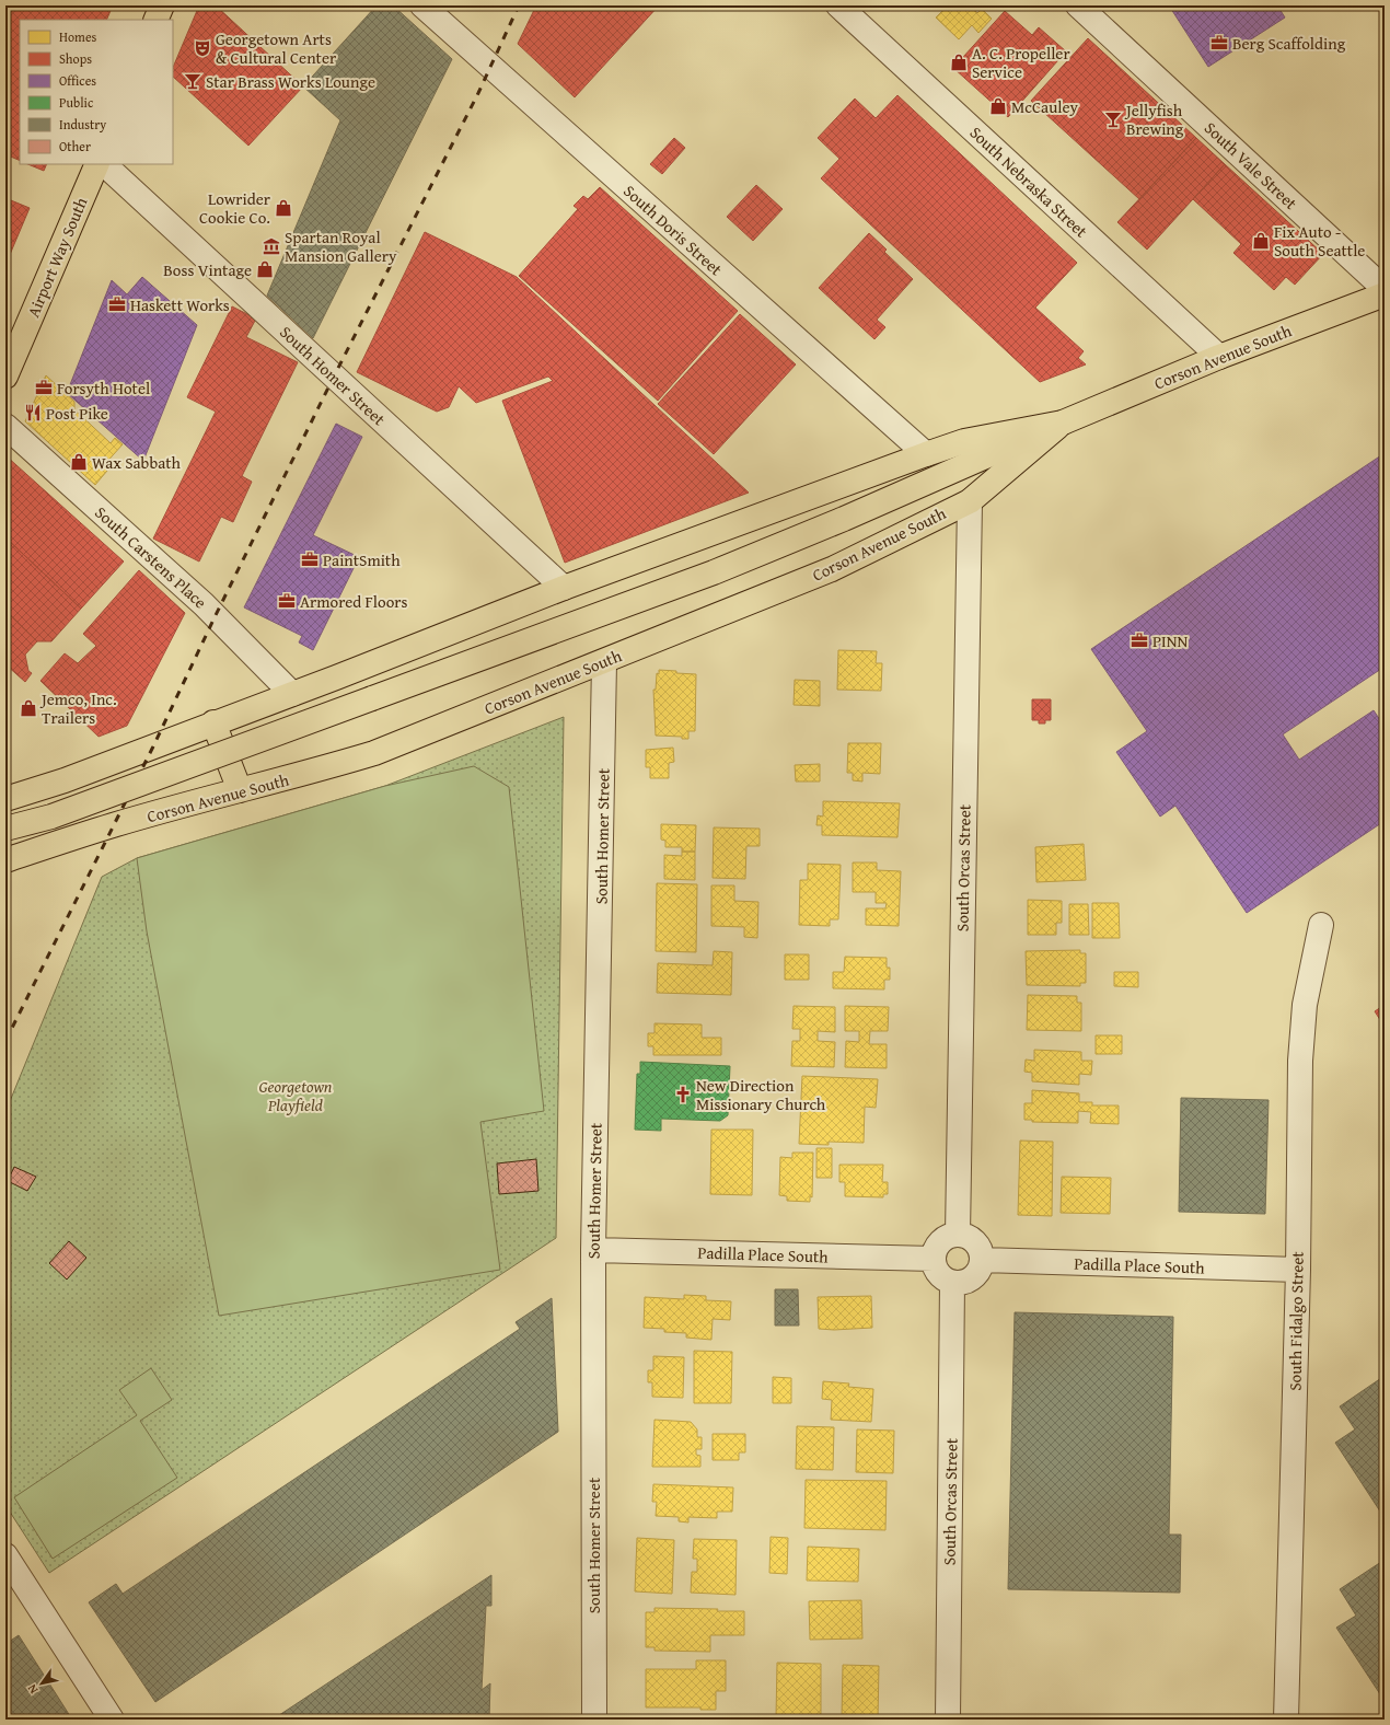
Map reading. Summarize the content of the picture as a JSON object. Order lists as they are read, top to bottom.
{
  "streets": {
    "main road": ["Airport Way South", "Corson Avenue South"],
    "street": [
      "South Vale Street",
      "South Nebraska Street",
      "South Doris Street",
      "South Homer Street",
      "South Carstens Place",
      "South Orcas Street",
      "Padilla Place South",
      "South Fidalgo Street"
    ]
  },
  "crossings": [
    ["South Nebraska Street", "Corson Avenue South"],
    ["South Doris Street", "Corson Avenue South"],
    ["Corson Avenue South", "South Homer Street"],
    ["Corson Avenue South", "South Carstens Place"],
    ["Corson Avenue South", "South Orcas Street"],
    ["South Homer Street", "Padilla Place South"],
    ["South Orcas Street", "Padilla Place South"],
    ["Padilla Place South", "South Fidalgo Street"]
  ],
  "parks": ["Georgetown Playfield"],
  "places": {
    "office": [
      "Berg Scaffolding",
      "Haskett Works",
      "Forsyth Hotel",
      "PaintSmith",
      "Armored Floors",
      "PINN"
    ],
    "theatre": ["Georgetown Arts & Cultural Center"],
    "shop": [
      "A. C. Propeller Service",
      "McCauley",
      "Lowrider Cookie Co.",
      "Fix Auto - South Seattle",
      "Boss Vintage",
      "Wax Sabbath",
      "Jemco, Inc. Trailers"
    ],
    "bar": ["Star Brass Works Lounge", "Jellyfish Brewing"],
    "museum": ["Spartan Royal Mansion Gallery"],
    "restaurant": ["Post Pike"],
    "church": ["New Direction Missionary Church"]
  },
  "legend": [
    "Homes",
    "Shops",
    "Offices",
    "Public",
    "Industry",
    "Other"
  ],
  "north": "bottom left"
}
